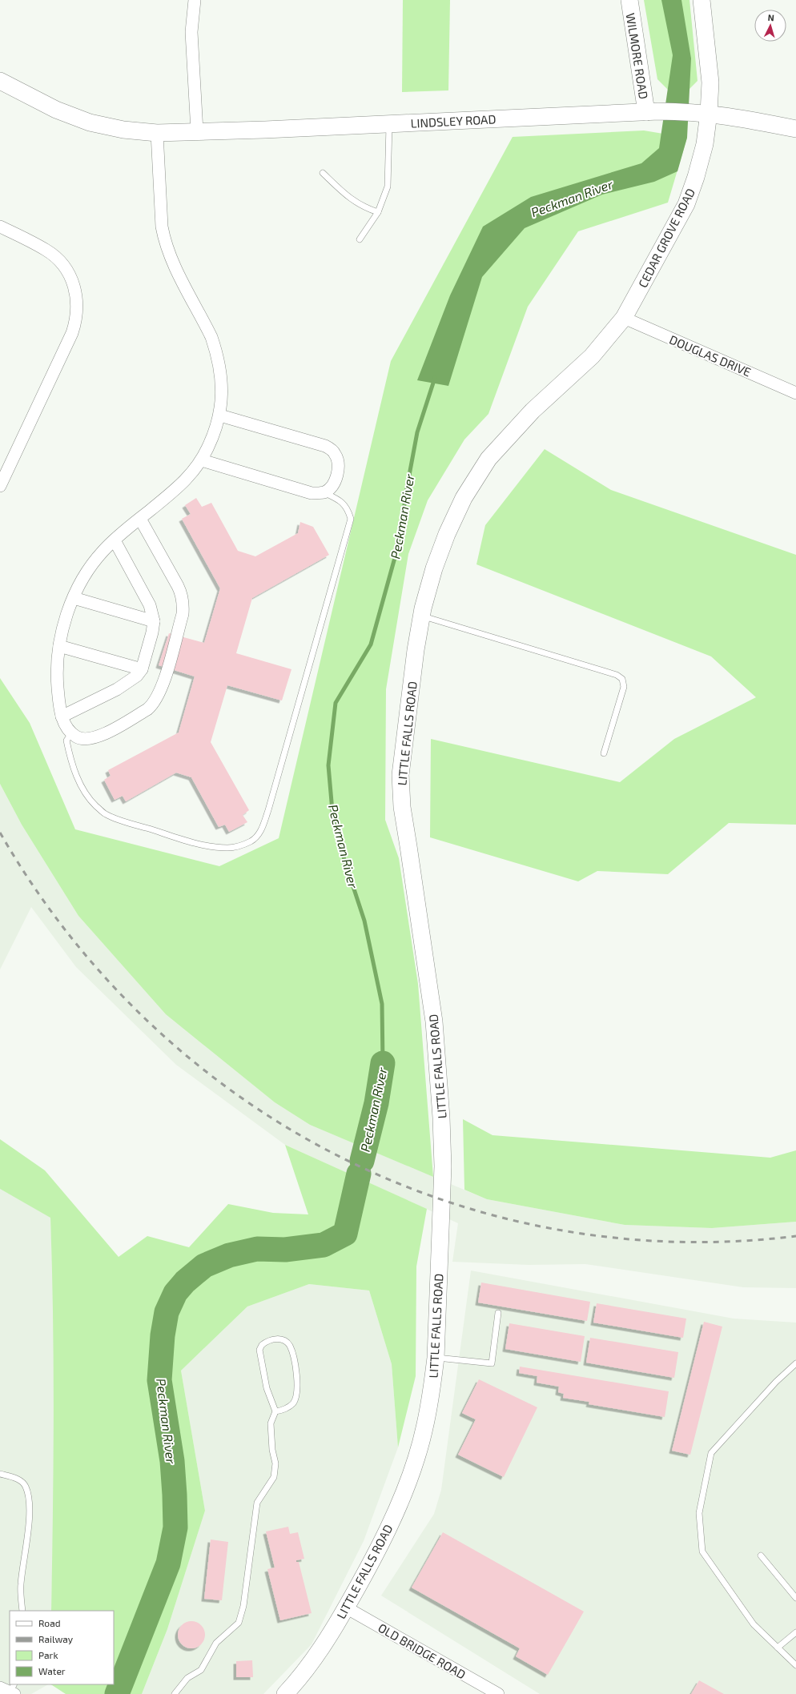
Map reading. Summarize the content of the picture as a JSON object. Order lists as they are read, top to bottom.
{
  "streets": {
    "street": [
      "WILMORE ROAD",
      "LINDSLEY ROAD",
      "CEDAR GROVE ROAD",
      "DOUGLAS DRIVE",
      "LITTLE FALLS ROAD",
      "OLD BRIDGE ROAD"
    ]
  },
  "crossings": [
    ["WILMORE ROAD", "LINDSLEY ROAD"],
    ["LINDSLEY ROAD", "CEDAR GROVE ROAD"],
    ["CEDAR GROVE ROAD", "DOUGLAS DRIVE"],
    ["CEDAR GROVE ROAD", "LITTLE FALLS ROAD"],
    ["LITTLE FALLS ROAD", "OLD BRIDGE ROAD"]
  ],
  "water": ["Peckman River"],
  "legend": [
    "Road",
    "Railway",
    "Park",
    "Water"
  ],
  "north": "top"
}
